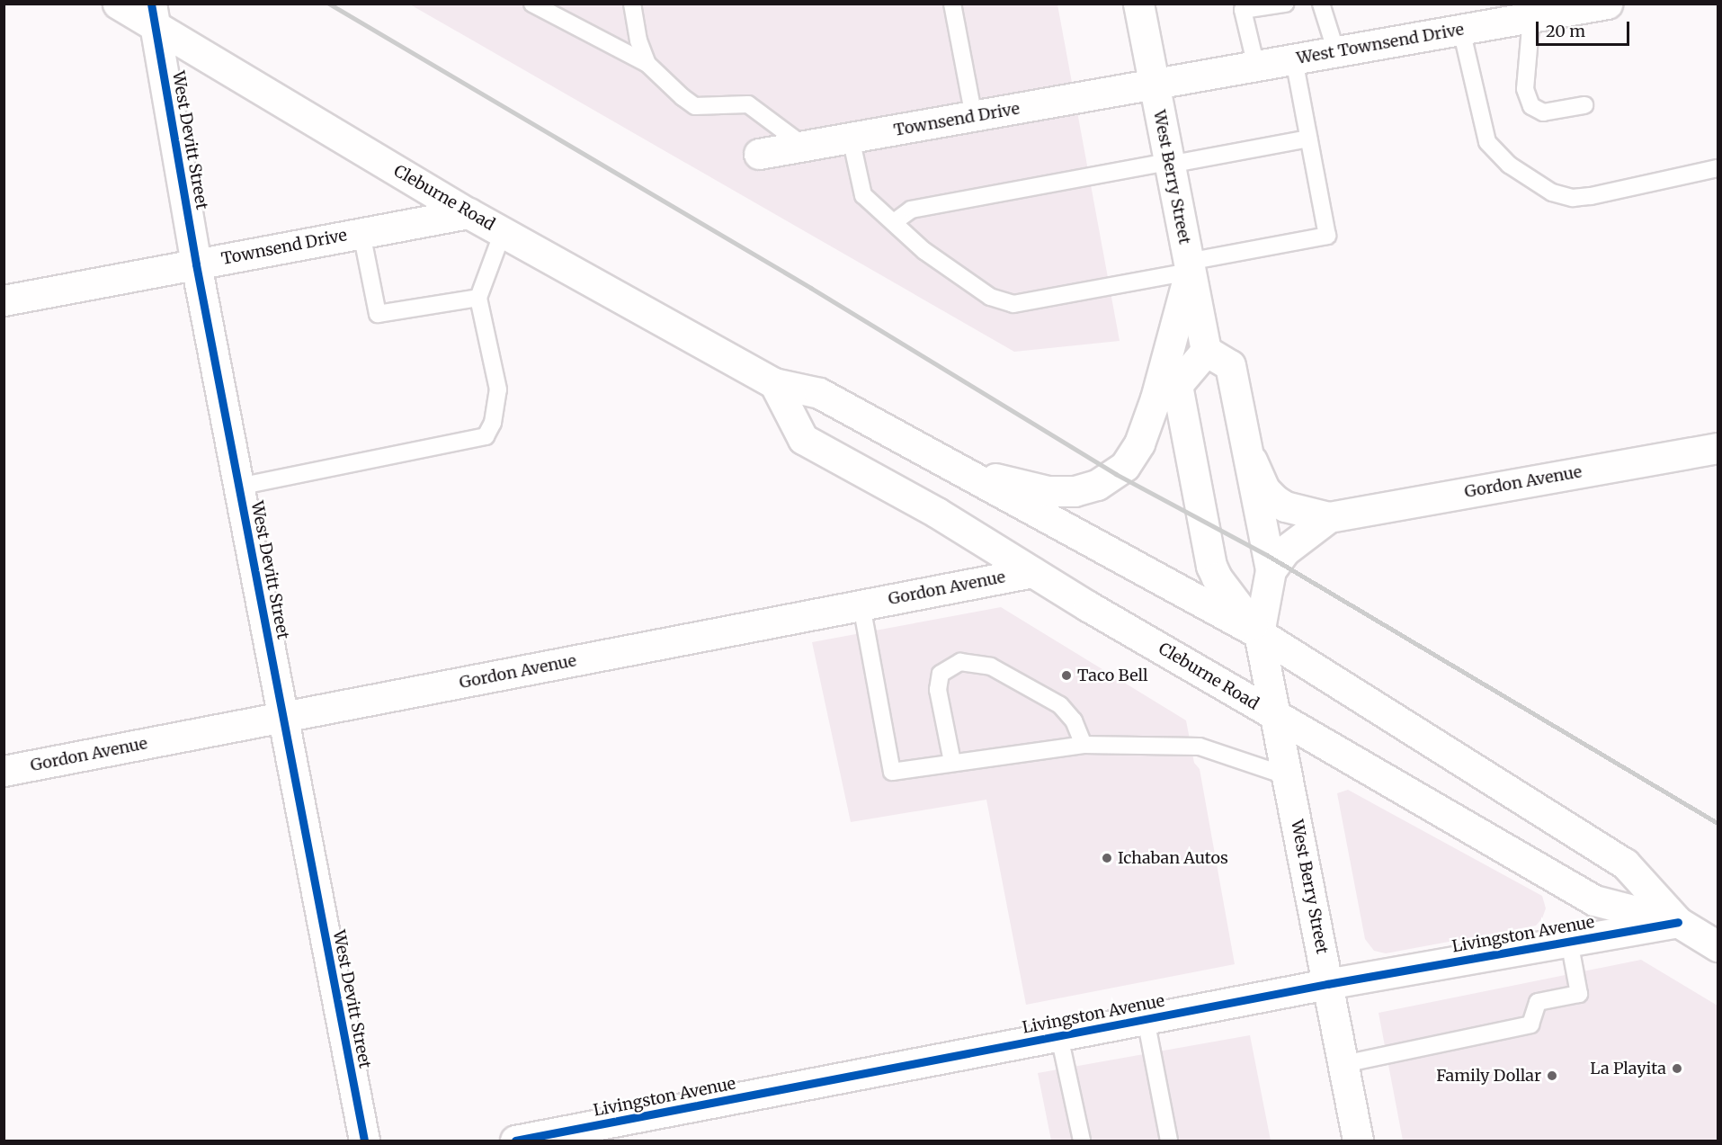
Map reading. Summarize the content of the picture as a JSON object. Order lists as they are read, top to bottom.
{
  "streets": {
    "street": [
      "West Townsend Drive",
      "Townsend Drive",
      "West Devitt Street",
      "West Berry Street",
      "Cleburne Road",
      "Gordon Avenue",
      "Livingston Avenue"
    ]
  },
  "crossings": [
    ["West Townsend Drive", "Townsend Drive"],
    ["West Townsend Drive", "West Berry Street"],
    ["Townsend Drive", "West Devitt Street"],
    ["Townsend Drive", "West Berry Street"],
    ["Townsend Drive", "Cleburne Road"],
    ["West Devitt Street", "Cleburne Road"],
    ["West Devitt Street", "Gordon Avenue"],
    ["West Berry Street", "Cleburne Road"],
    ["West Berry Street", "Gordon Avenue"],
    ["West Berry Street", "Livingston Avenue"],
    ["Cleburne Road", "Gordon Avenue"],
    ["Cleburne Road", "Livingston Avenue"]
  ],
  "places": [
    "Taco Bell",
    "Ichaban Autos",
    "La Playita",
    "Family Dollar"
  ],
  "scale_bar": "20 m"
}
